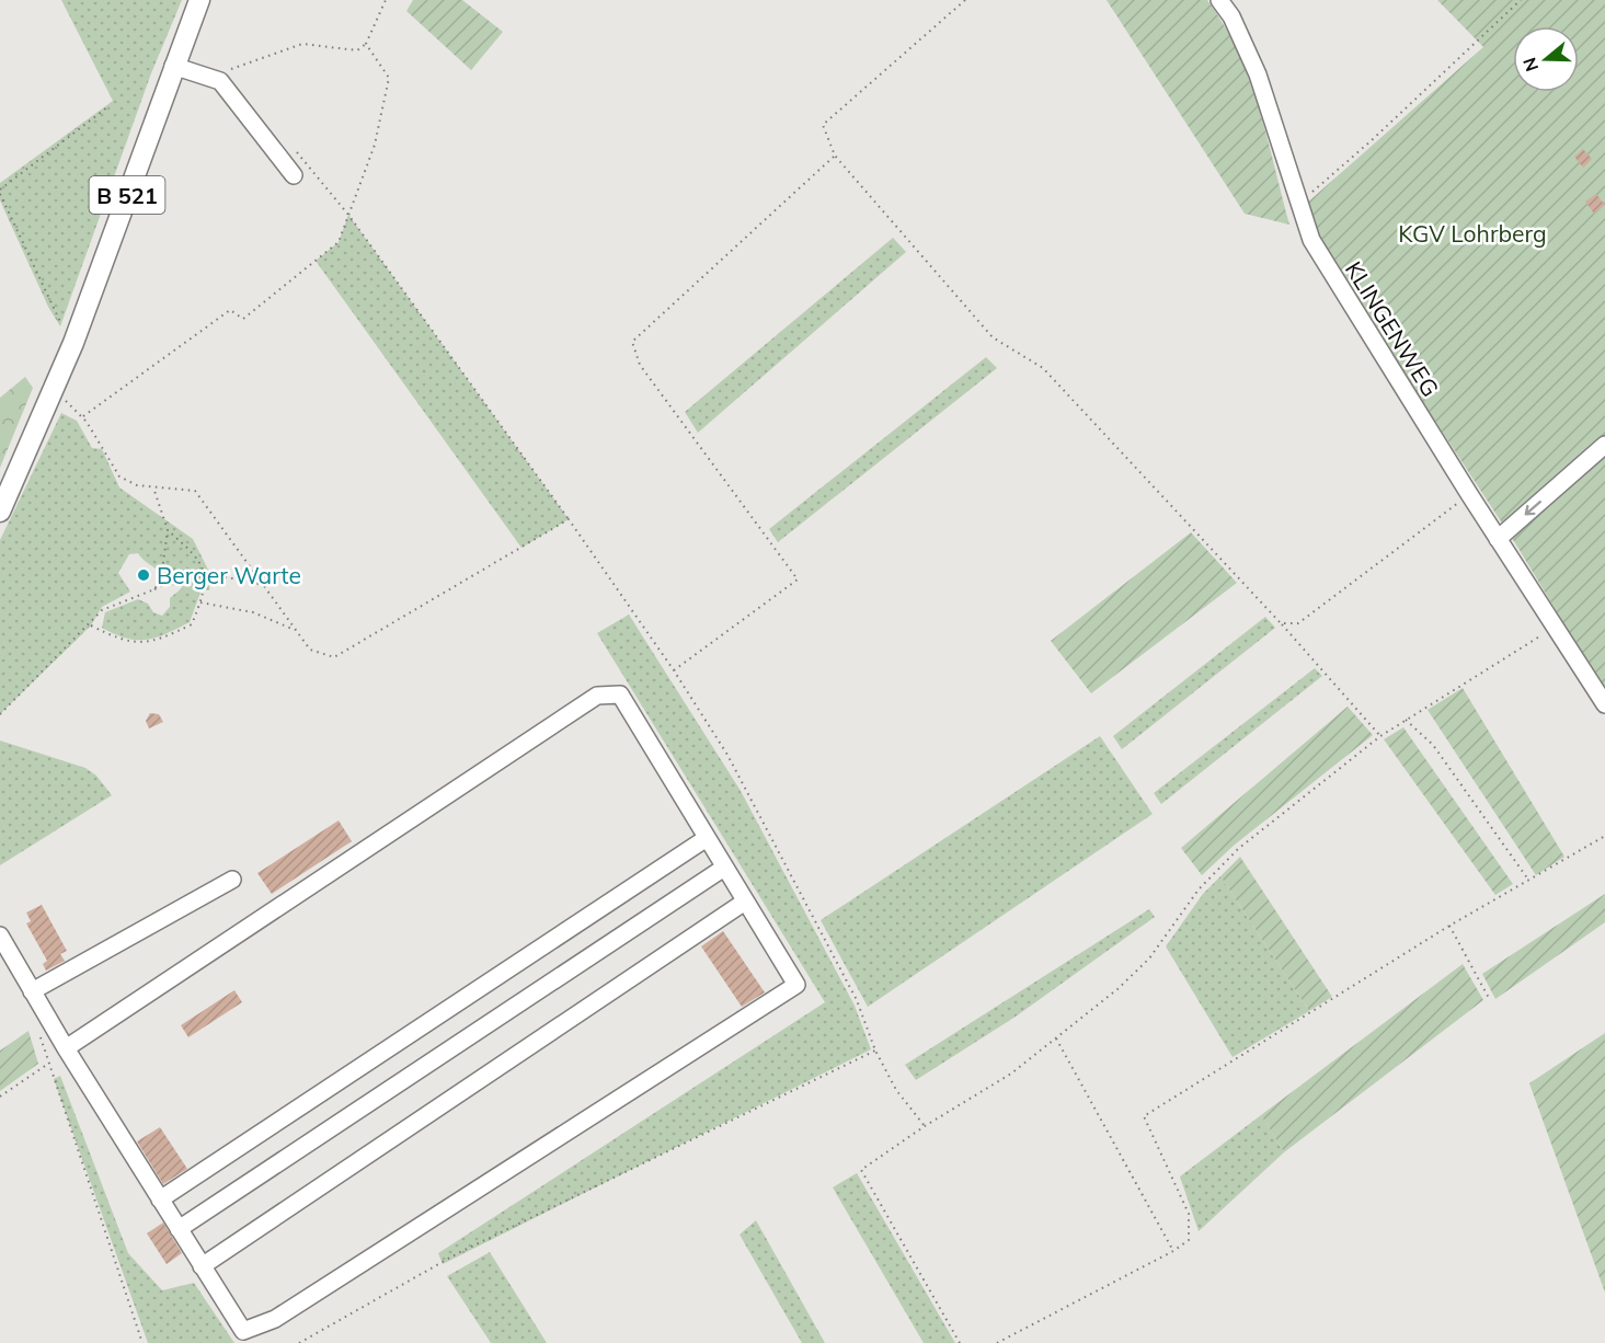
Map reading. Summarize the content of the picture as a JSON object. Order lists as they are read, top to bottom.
{
  "streets": {
    "main road": ["B 521"],
    "street": ["KLINGENWEG"]
  },
  "parks": ["KGV Lohrberg"],
  "places": ["Berger Warte"],
  "north": "left"
}
